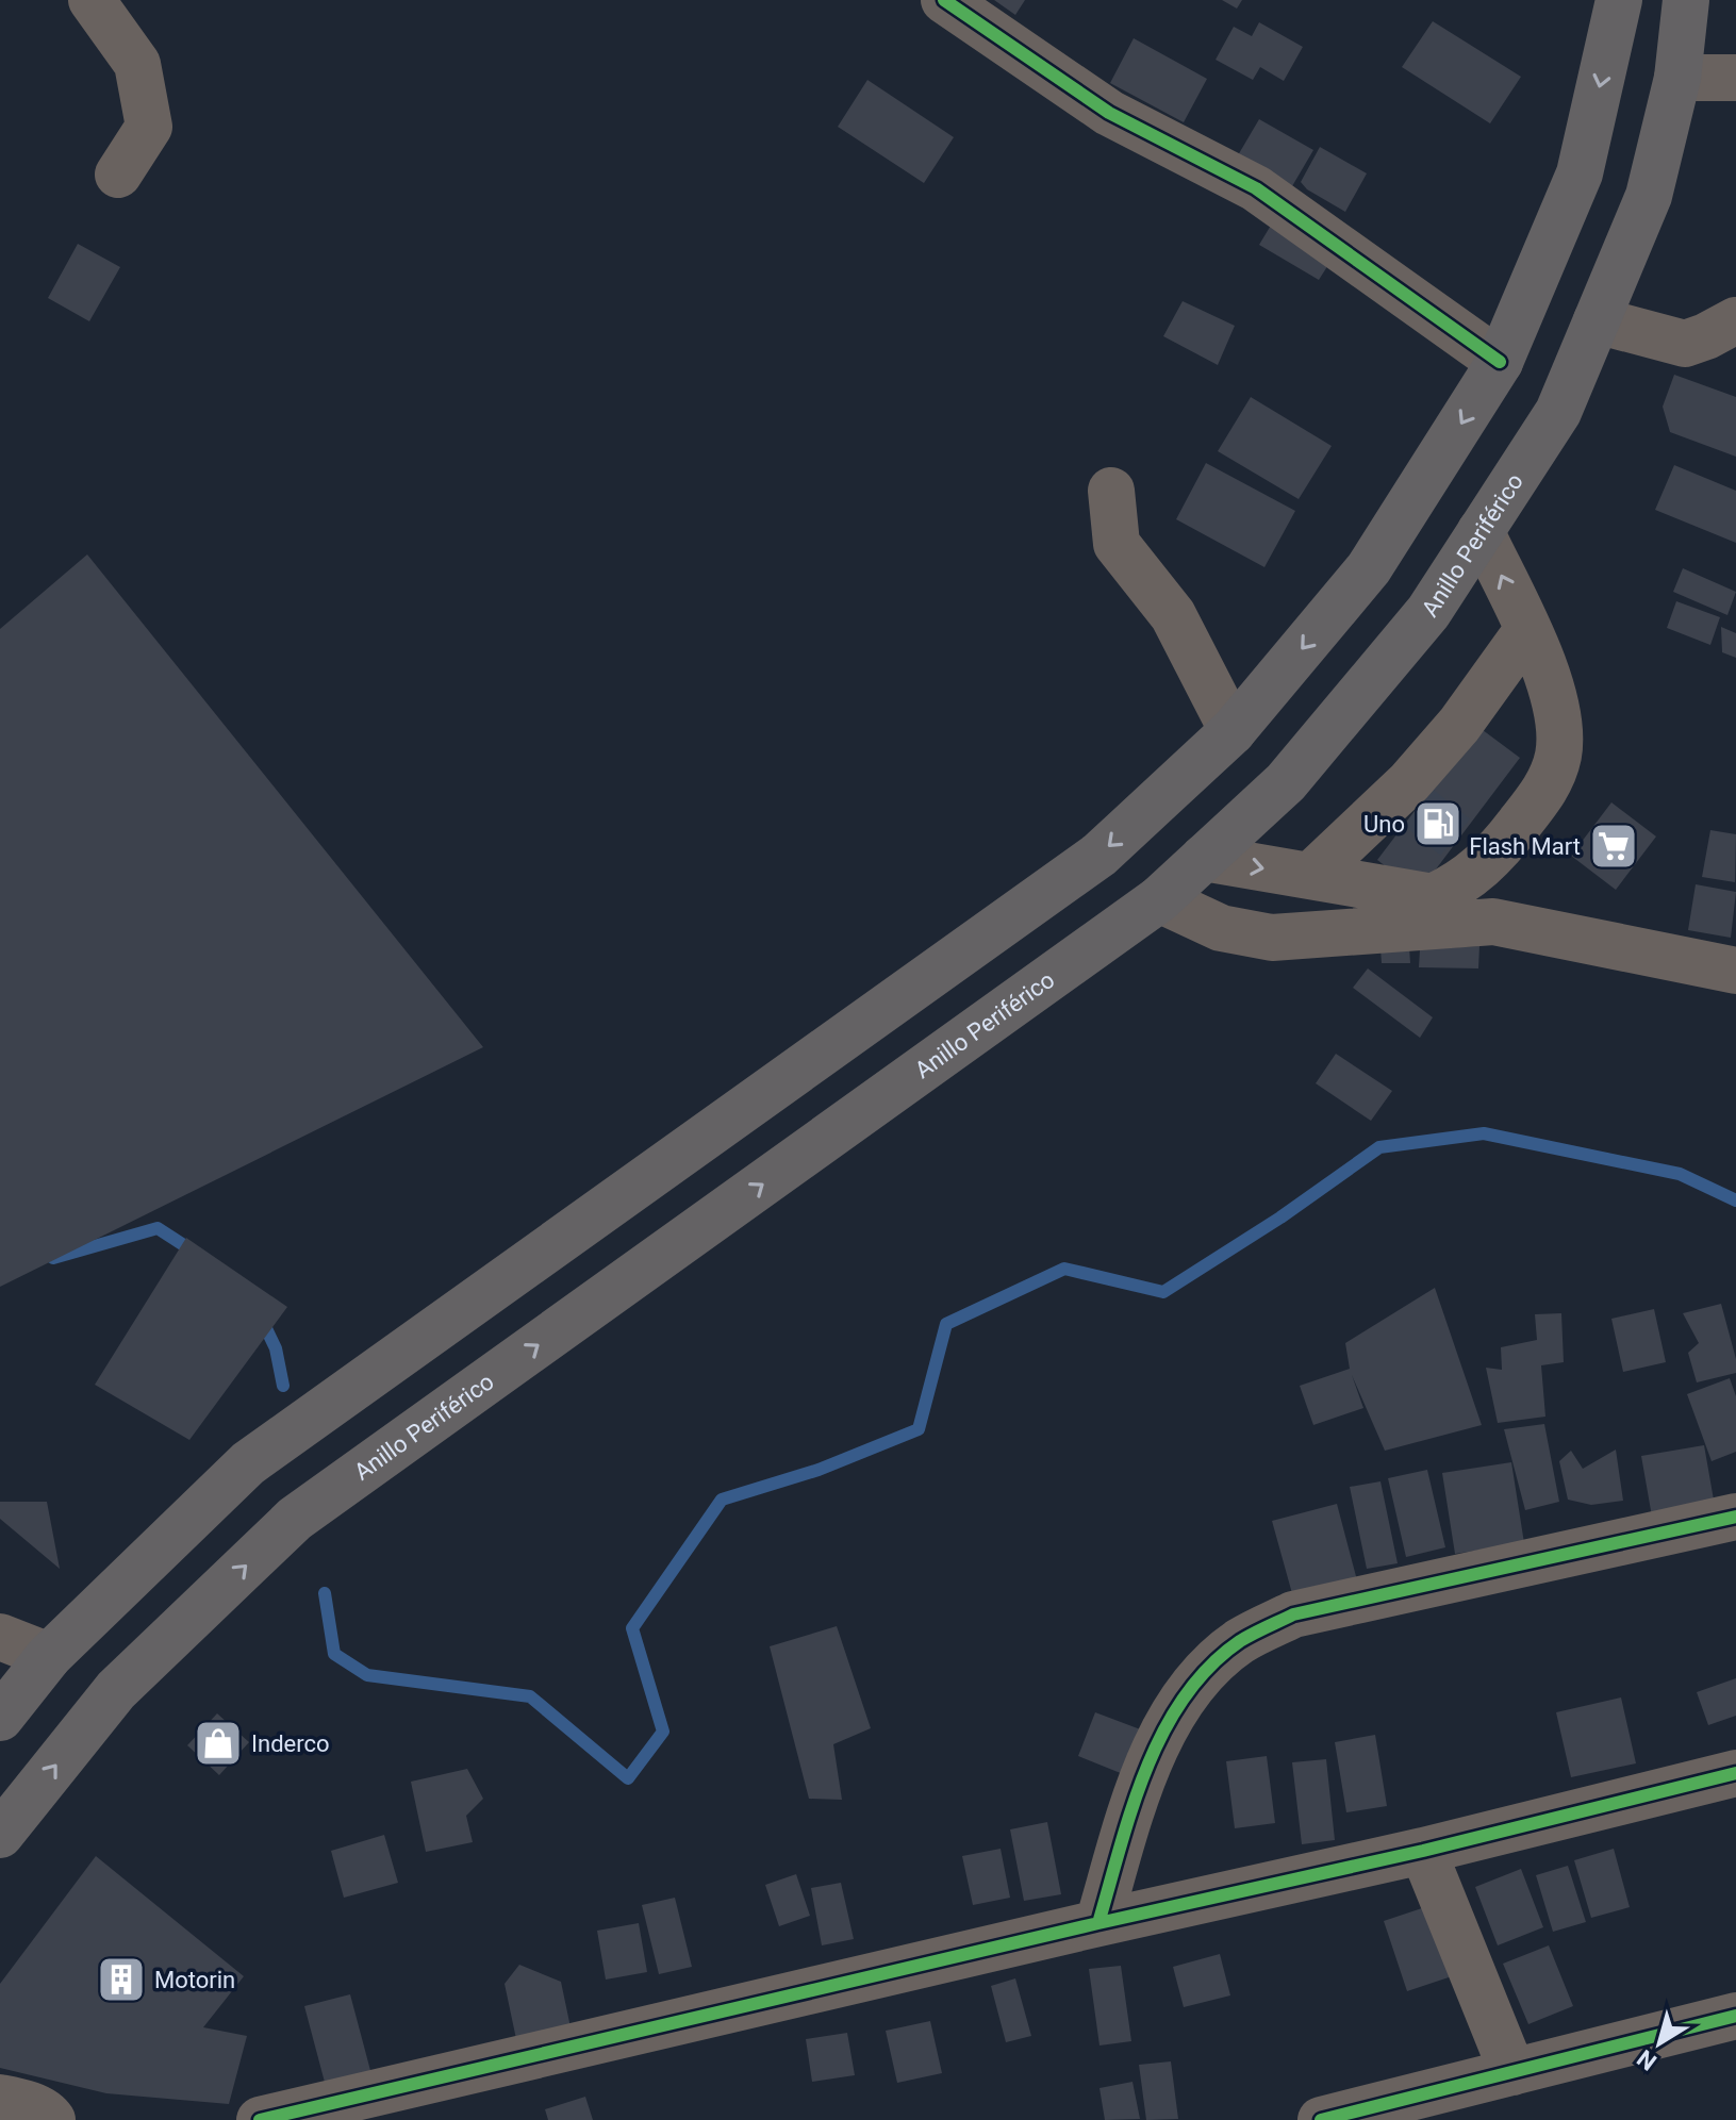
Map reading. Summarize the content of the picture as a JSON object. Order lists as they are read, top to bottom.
{
  "streets": {
    "highway": ["Anillo Periférico"]
  },
  "places": {
    "fuel station": ["Uno"],
    "supermarket": ["Flash Mart"],
    "shop": ["Inderco"],
    "building": ["Motorin"]
  },
  "north": "bottom left"
}
